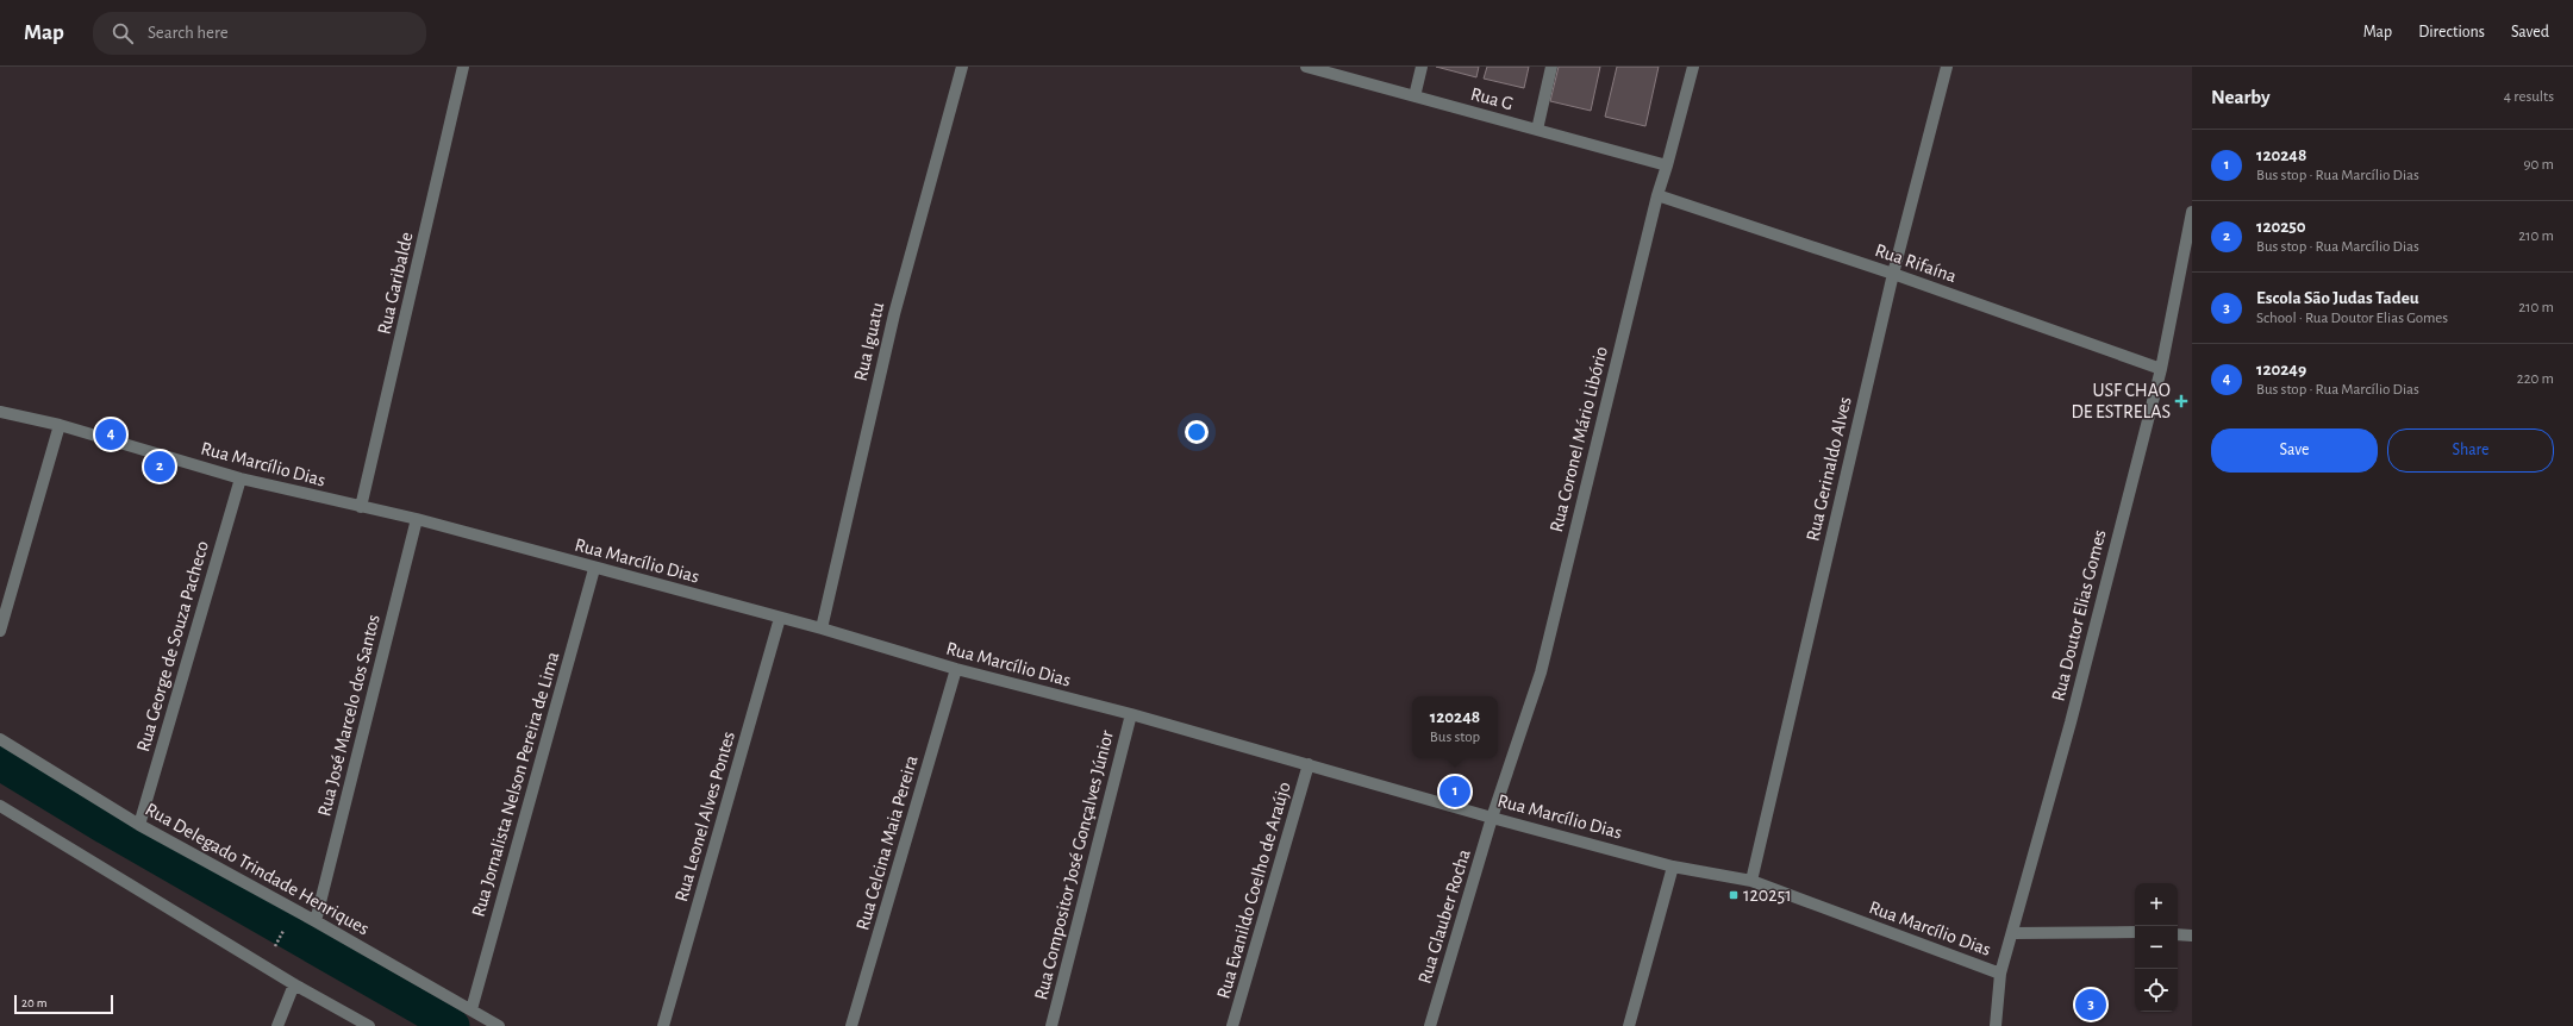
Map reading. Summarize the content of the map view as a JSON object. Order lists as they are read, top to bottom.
{
  "streets": {
    "street": [
      "Rua G",
      "Rua Rifaína",
      "Rua Garibalde",
      "Rua Iguatu",
      "Rua Coronel Mário Libório",
      "Rua Marcílio Dias",
      "Rua Gerinaldo Alves",
      "Rua Doutor Elias Gomes",
      "Rua George de Souza Pacheco",
      "Rua José Marcelo dos Santos",
      "Rua Jornalista Nelson Pereira de Lima",
      "Rua Leonel Alves Pontes",
      "Rua Celcina Maia Pereira",
      "Rua Compositor José Gonçalves Júnior",
      "Rua Delegado Trindade Henriques",
      "Rua Evanildo Coelho de Araújo",
      "Rua Glauber Rocha"
    ]
  },
  "crossings": [
    ["Rua G", "Rua Coronel Mário Libório"],
    ["Rua Rifaína", "Rua Coronel Mário Libório"],
    ["Rua Rifaína", "Rua Gerinaldo Alves"],
    ["Rua Rifaína", "Rua Doutor Elias Gomes"],
    ["Rua Garibalde", "Rua Marcílio Dias"],
    ["Rua Iguatu", "Rua Marcílio Dias"],
    ["Rua Coronel Mário Libório", "Rua Marcílio Dias"],
    ["Rua Coronel Mário Libório", "Rua Glauber Rocha"],
    ["Rua Marcílio Dias", "Rua Gerinaldo Alves"],
    ["Rua Marcílio Dias", "Rua Doutor Elias Gomes"],
    ["Rua Marcílio Dias", "Rua George de Souza Pacheco"],
    ["Rua Marcílio Dias", "Rua José Marcelo dos Santos"],
    ["Rua Marcílio Dias", "Rua Jornalista Nelson Pereira de Lima"],
    ["Rua Marcílio Dias", "Rua Leonel Alves Pontes"],
    ["Rua Marcílio Dias", "Rua Celcina Maia Pereira"],
    ["Rua Marcílio Dias", "Rua Compositor José Gonçalves Júnior"],
    ["Rua Marcílio Dias", "Rua Evanildo Coelho de Araújo"],
    ["Rua Marcílio Dias", "Rua Glauber Rocha"],
    ["Rua George de Souza Pacheco", "Rua Delegado Trindade Henriques"],
    ["Rua José Marcelo dos Santos", "Rua Delegado Trindade Henriques"],
    ["Rua Jornalista Nelson Pereira de Lima", "Rua Delegado Trindade Henriques"]
  ],
  "places": {
    "health": ["USF CHAO DE ESTRELAS"],
    "transit": ["120251"]
  },
  "scale_bar": "20 m",
  "page": {
    "header": "Map",
    "search": "Search here",
    "nav": ["Map", "Directions", "Saved"],
    "heading": ["Nearby", "4 results"],
    "list": [
      {
        "mark": "1",
        "name": "120248",
        "note": "Bus stop · Rua Marcílio Dias",
        "value": "90 m"
      },
      {
        "mark": "2",
        "name": "120250",
        "note": "Bus stop · Rua Marcílio Dias",
        "value": "210 m"
      },
      {
        "mark": "3",
        "name": "Escola São Judas Tadeu",
        "note": "School · Rua Doutor Elias Gomes",
        "value": "210 m"
      },
      {
        "mark": "4",
        "name": "120249",
        "note": "Bus stop · Rua Marcílio Dias",
        "value": "220 m"
      }
    ],
    "buttons": ["Save", "Share"],
    "pins": [
      "4",
      "2",
      "1",
      "3"
    ],
    "popup": ["120248", "Bus stop"],
    "map_buttons": ["+", "−"],
    "scale": "20 m"
  }
}
